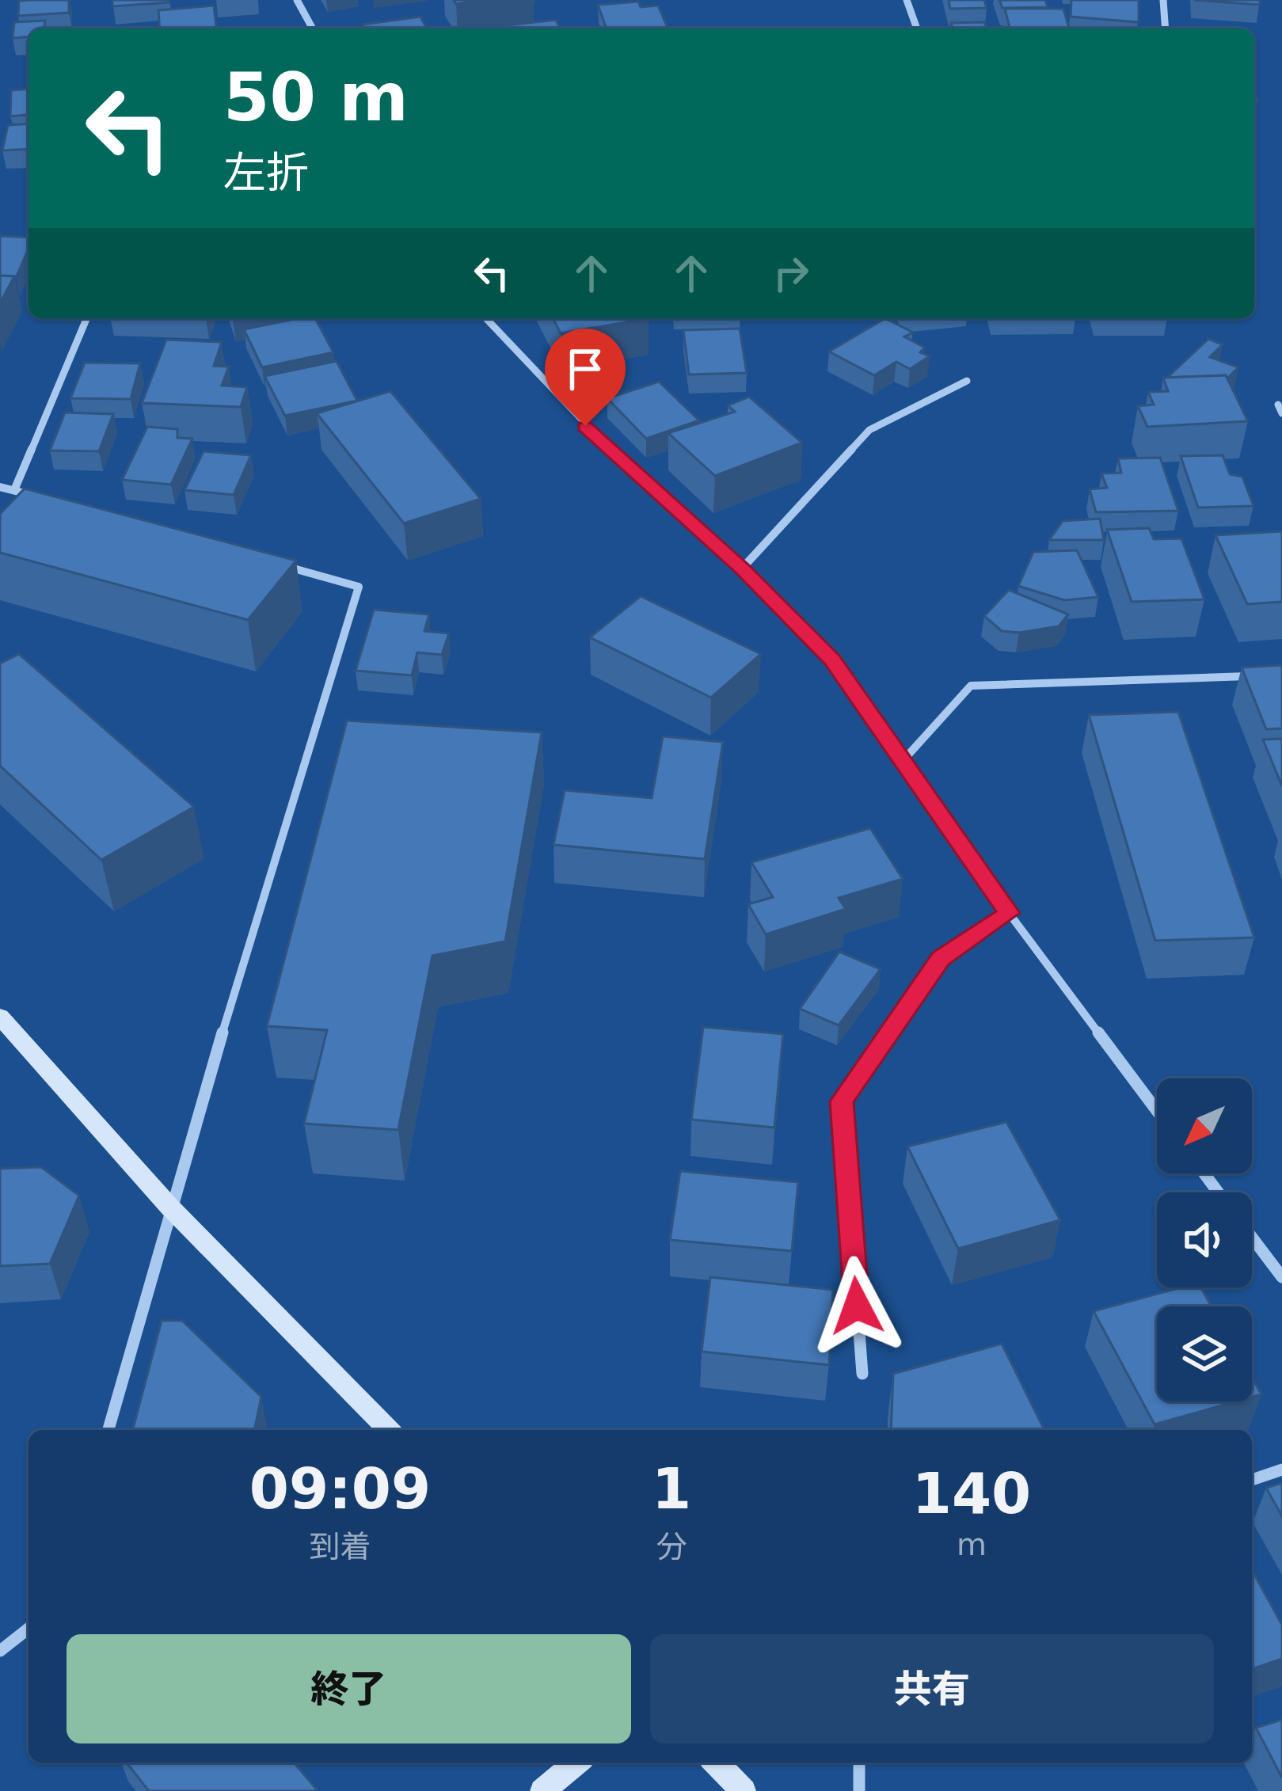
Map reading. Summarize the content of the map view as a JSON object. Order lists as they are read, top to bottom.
{
  "north": "bottom left",
  "page": {
    "turn": ["50 m", "左折"],
    "eta": [
      "09:09",
      "到着",
      "1",
      "分",
      "140",
      "m"
    ],
    "buttons": ["終了", "共有"]
  }
}
